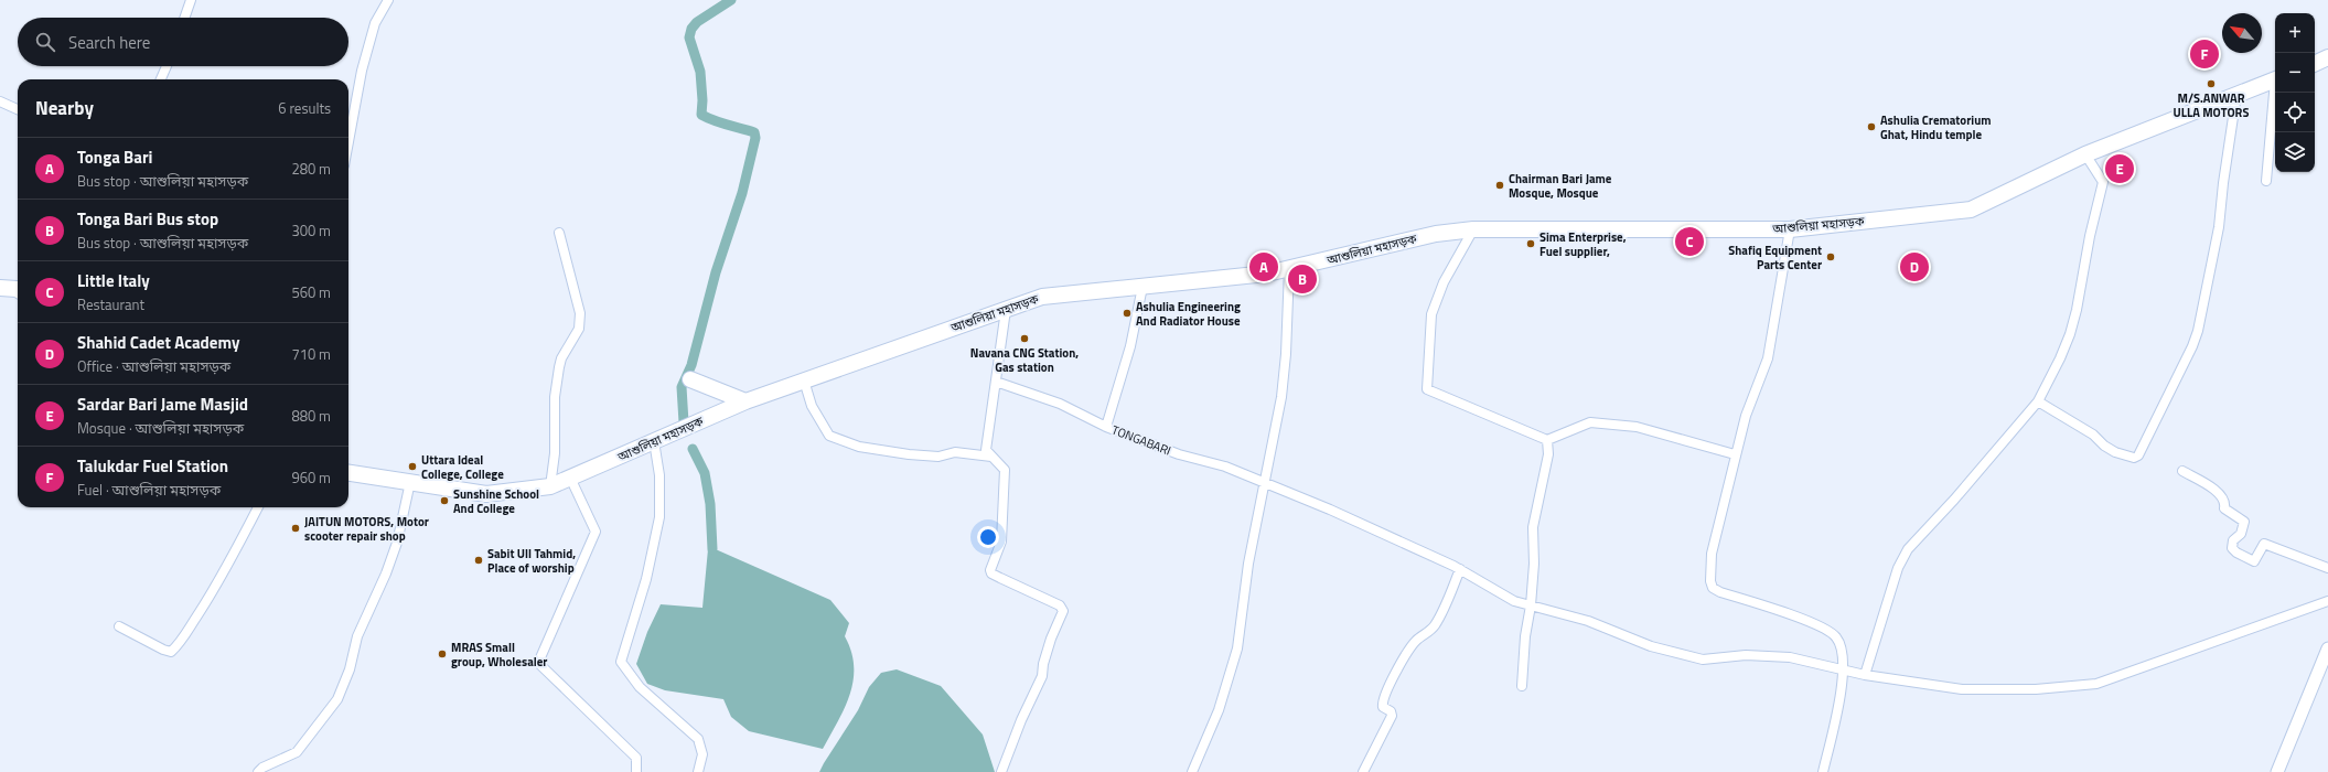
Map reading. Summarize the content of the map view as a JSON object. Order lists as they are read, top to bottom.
{
  "streets": {
    "highway": ["আশুলিয়া মহাসড়ক"],
    "street": ["TONGABARI"]
  },
  "crossings": [
    ["আশুলিয়া মহাসড়ক", "TONGABARI"]
  ],
  "places": [
    "M/S.ANWAR ULLA MOTORS",
    "Ashulia Crematorium Ghat, Hindu temple",
    "Chairman Bari Jame Mosque, Mosque",
    "Sima Enterprise, Fuel supplier,",
    "Shafiq Equipment Parts Center",
    "Ashulia Engineering And Radiator House",
    "Navana CNG Station, Gas station",
    "Uttara Ideal College, College",
    "Sunshine School And College",
    "JAITUN MOTORS, Motor scooter repair shop",
    "Sabit Ull Tahmid, Place of worship",
    "MRAS Small group, Wholesaler"
  ],
  "north": "top left",
  "page": {
    "map_buttons": ["+", "−"],
    "search": "Search here",
    "pins": [
      "F",
      "E",
      "C",
      "A",
      "D",
      "B"
    ],
    "heading": ["Nearby", "6 results"],
    "list": [
      {
        "mark": "A",
        "name": "Tonga Bari",
        "note": "Bus stop · আশুলিয়া মহাসড়ক",
        "value": "280 m"
      },
      {
        "mark": "B",
        "name": "Tonga Bari Bus stop",
        "note": "Bus stop · আশুলিয়া মহাসড়ক",
        "value": "300 m"
      },
      {
        "mark": "C",
        "name": "Little Italy",
        "note": "Restaurant",
        "value": "560 m"
      },
      {
        "mark": "D",
        "name": "Shahid Cadet Academy",
        "note": "Office · আশুলিয়া মহাসড়ক",
        "value": "710 m"
      },
      {
        "mark": "E",
        "name": "Sardar Bari Jame Masjid",
        "note": "Mosque · আশুলিয়া মহাসড়ক",
        "value": "880 m"
      },
      {
        "mark": "F",
        "name": "Talukdar Fuel Station",
        "note": "Fuel · আশুলিয়া মহাসড়ক",
        "value": "960 m"
      }
    ]
  }
}
